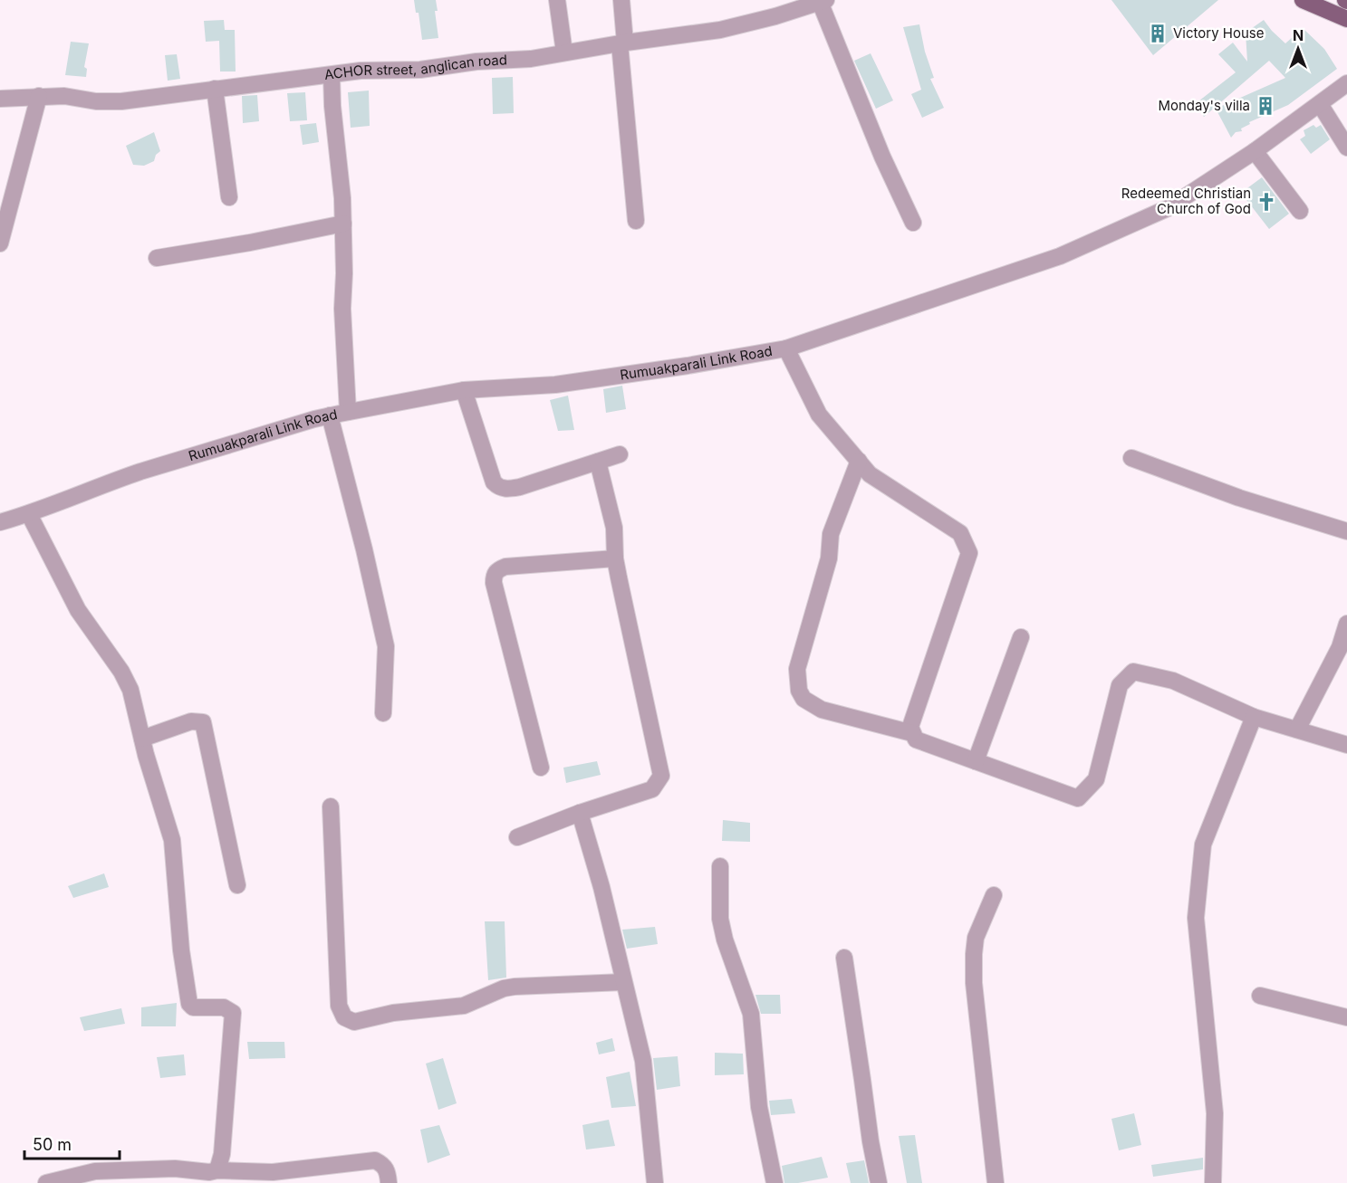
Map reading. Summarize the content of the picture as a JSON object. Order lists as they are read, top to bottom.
{
  "streets": {
    "street": ["ACHOR street, anglican road", "Rumuakparali Link Road"]
  },
  "places": {
    "building": ["Victory House", "Monday's villa"],
    "church": ["Redeemed Christian Church of God"]
  },
  "scale_bar": "50 m",
  "north": "top"
}
